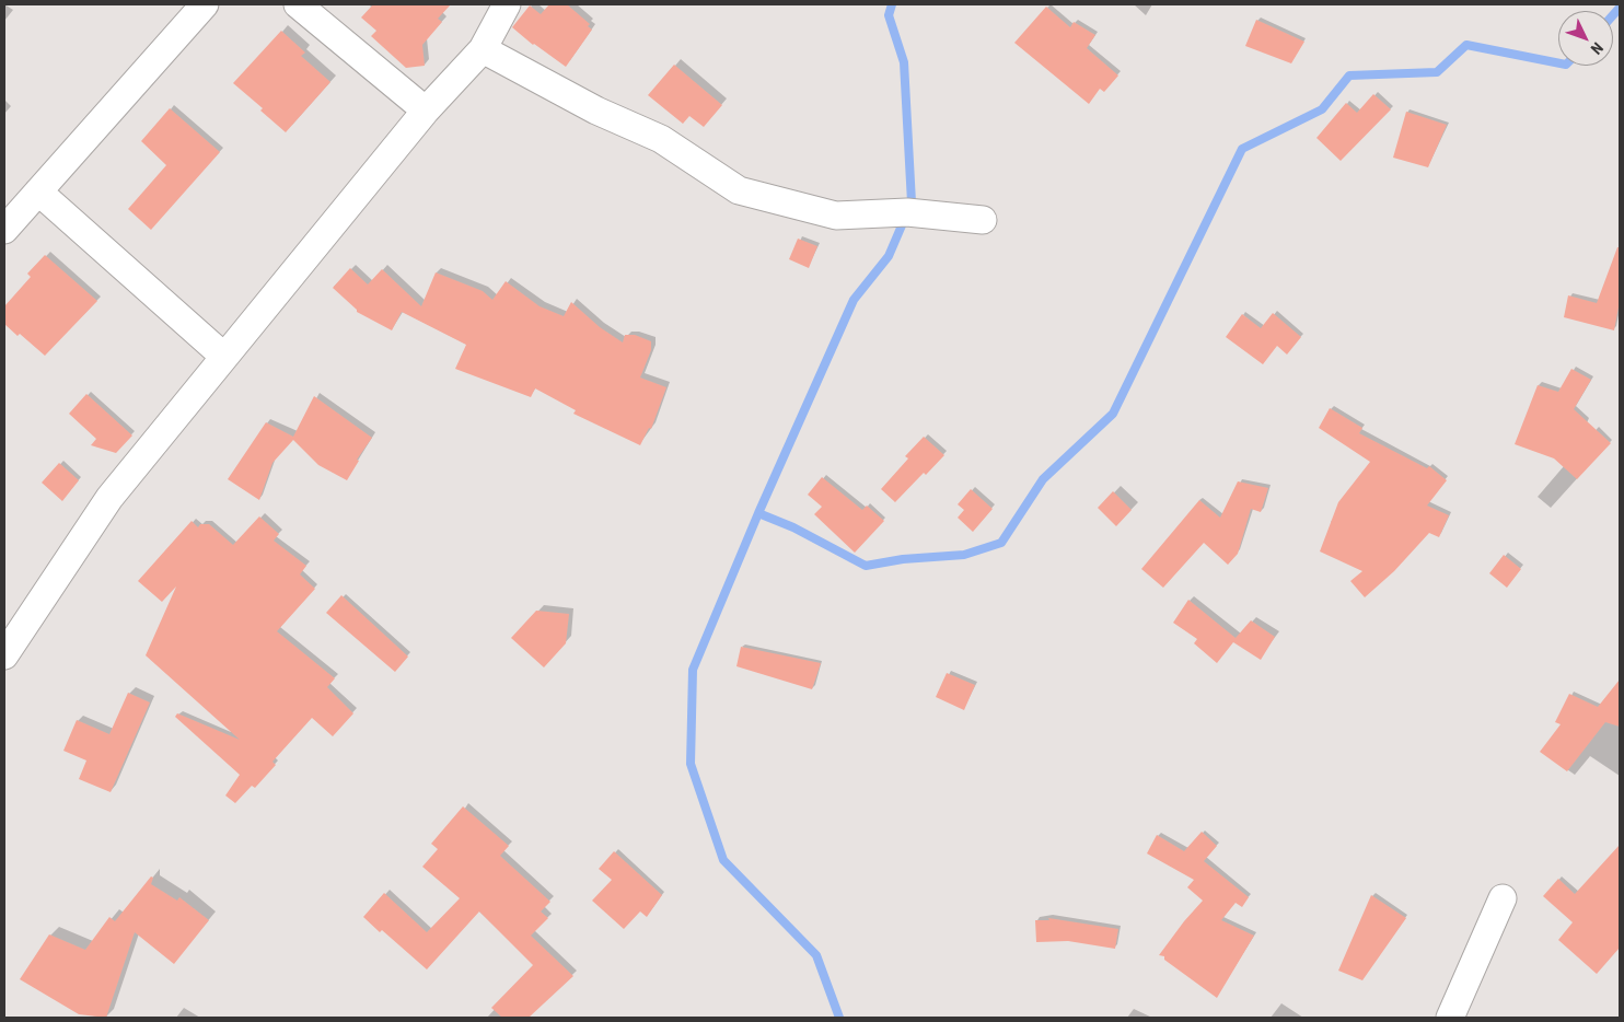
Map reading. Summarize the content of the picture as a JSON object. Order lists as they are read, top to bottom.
{
  "north": "bottom right"
}
